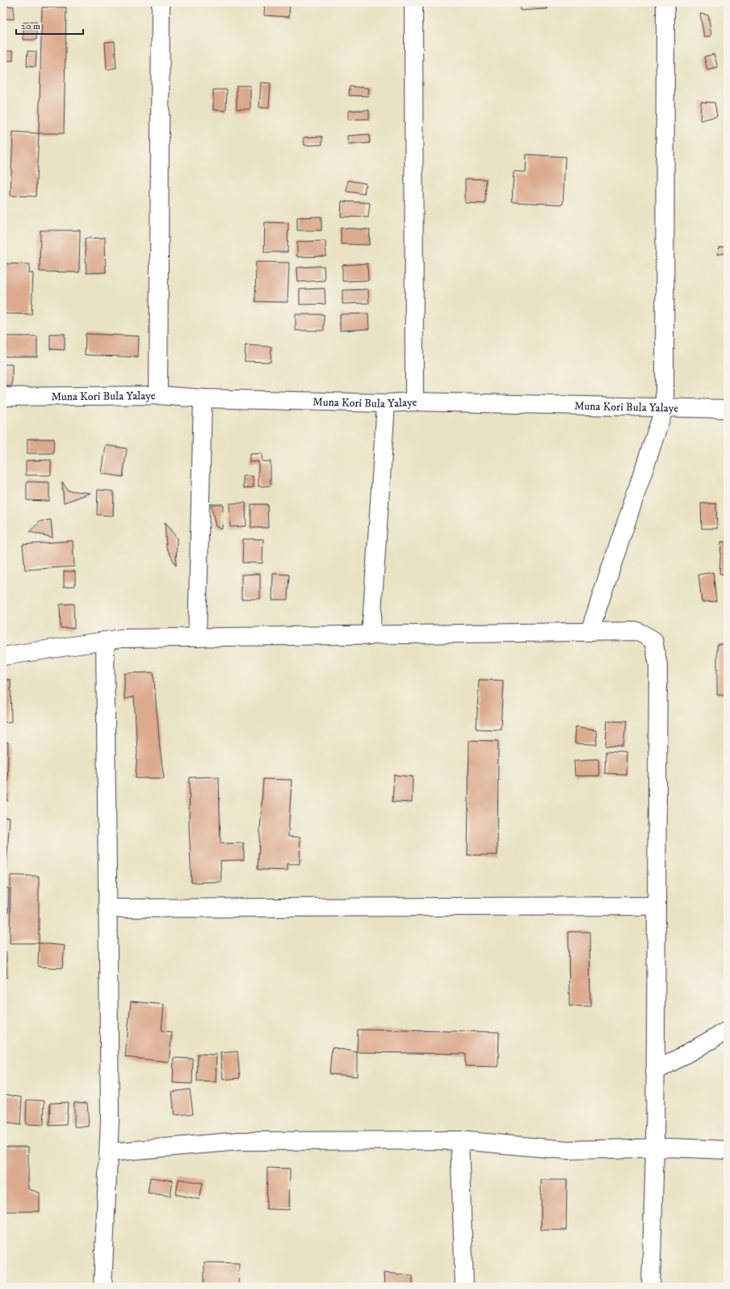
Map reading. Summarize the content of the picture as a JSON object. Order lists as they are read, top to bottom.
{
  "streets": {
    "street": ["Muna Kori Bula Yalaye"]
  },
  "scale_bar": "20 m"
}
